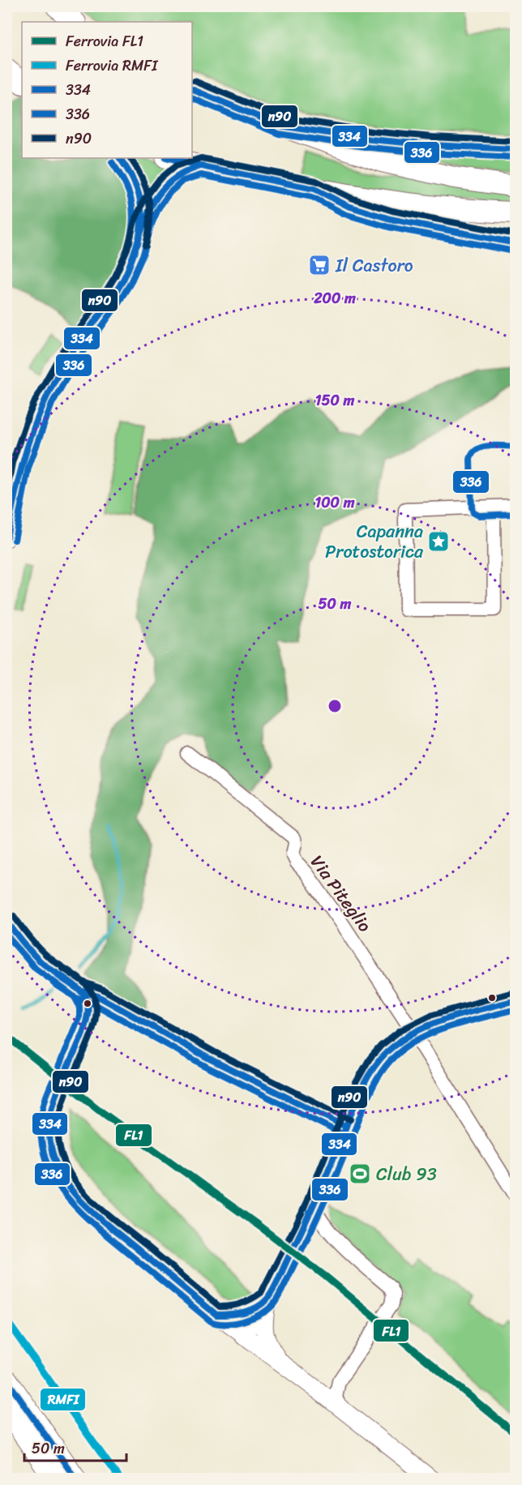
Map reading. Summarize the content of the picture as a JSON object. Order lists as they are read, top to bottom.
{
  "streets": {
    "street": ["Via Piteglio"]
  },
  "places": {
    "supermarket": ["Il Castoro"],
    "place": ["Capanna Protostorica"],
    "sports": ["Club 93"]
  },
  "lines": [
    "transit line n90",
    "transit line 334",
    "transit line 336",
    "rail line FL1",
    "rail line RMFI"
  ],
  "legend": [
    "Ferrovia FL1",
    "Ferrovia RMFI",
    "334",
    "336",
    "n90"
  ],
  "scale_bar": "50 m",
  "rings": [
    "200 m",
    "150 m",
    "100 m",
    "50 m"
  ]
}
